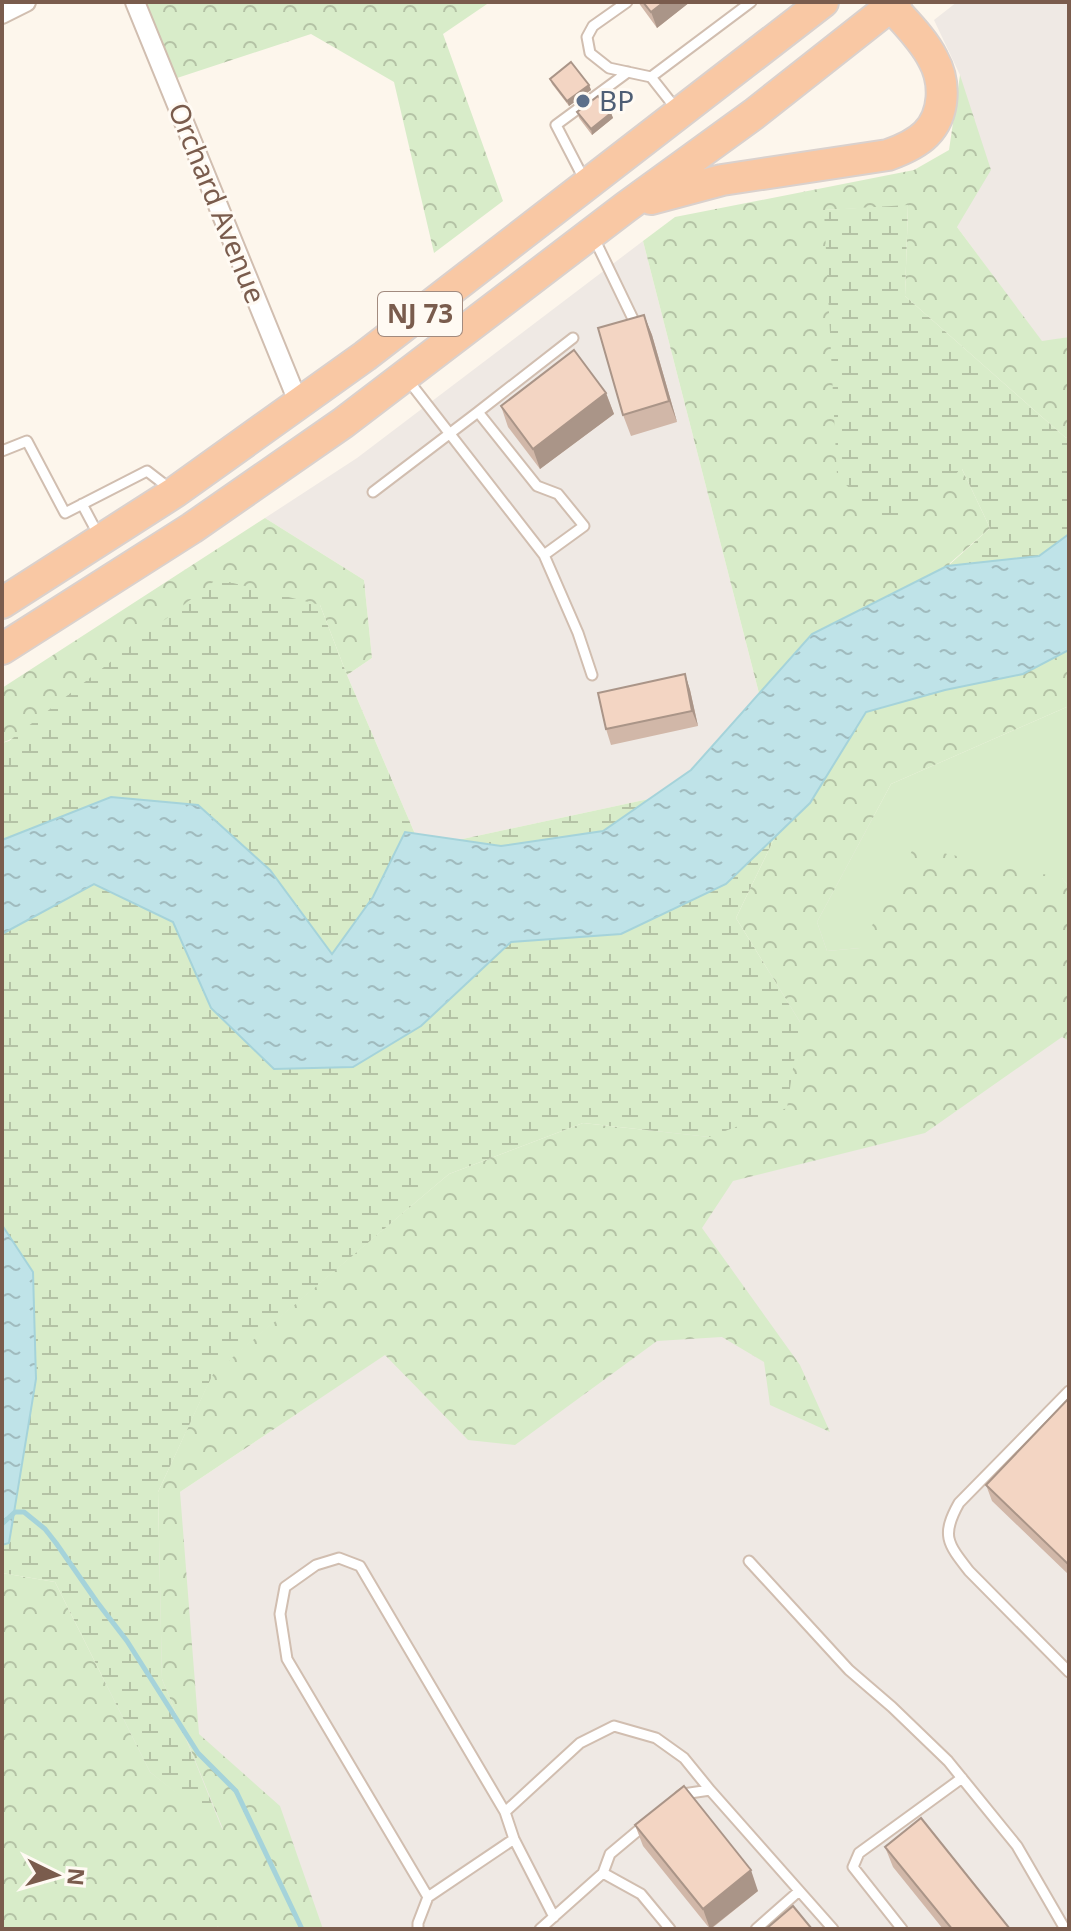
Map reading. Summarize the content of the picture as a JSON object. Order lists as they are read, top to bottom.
{
  "streets": {
    "highway": ["NJ 73"],
    "street": ["Orchard Avenue"]
  },
  "crossings": [
    ["Orchard Avenue", "NJ 73"]
  ],
  "places": ["BP"],
  "north": "right"
}
